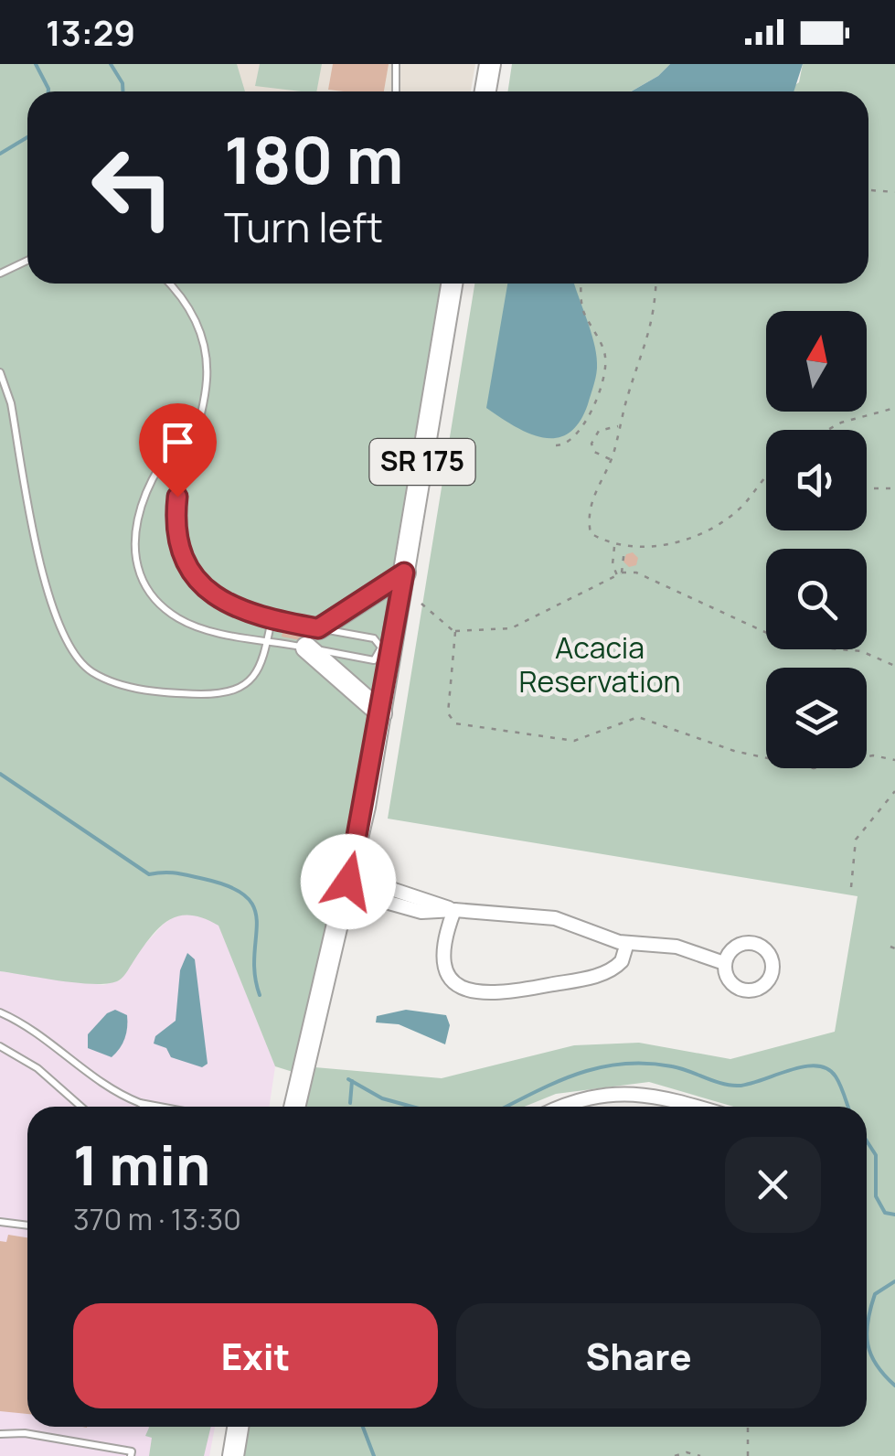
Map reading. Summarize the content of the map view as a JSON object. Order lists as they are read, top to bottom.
{
  "streets": {
    "main road": ["SR 175"]
  },
  "parks": ["Acacia Reservation"],
  "north": "top",
  "page": {
    "status": "13:29",
    "turn": ["180 m", "Turn left"],
    "heading": ["1 min", "370 m · 13:30"],
    "buttons": ["Exit", "Share"]
  }
}
